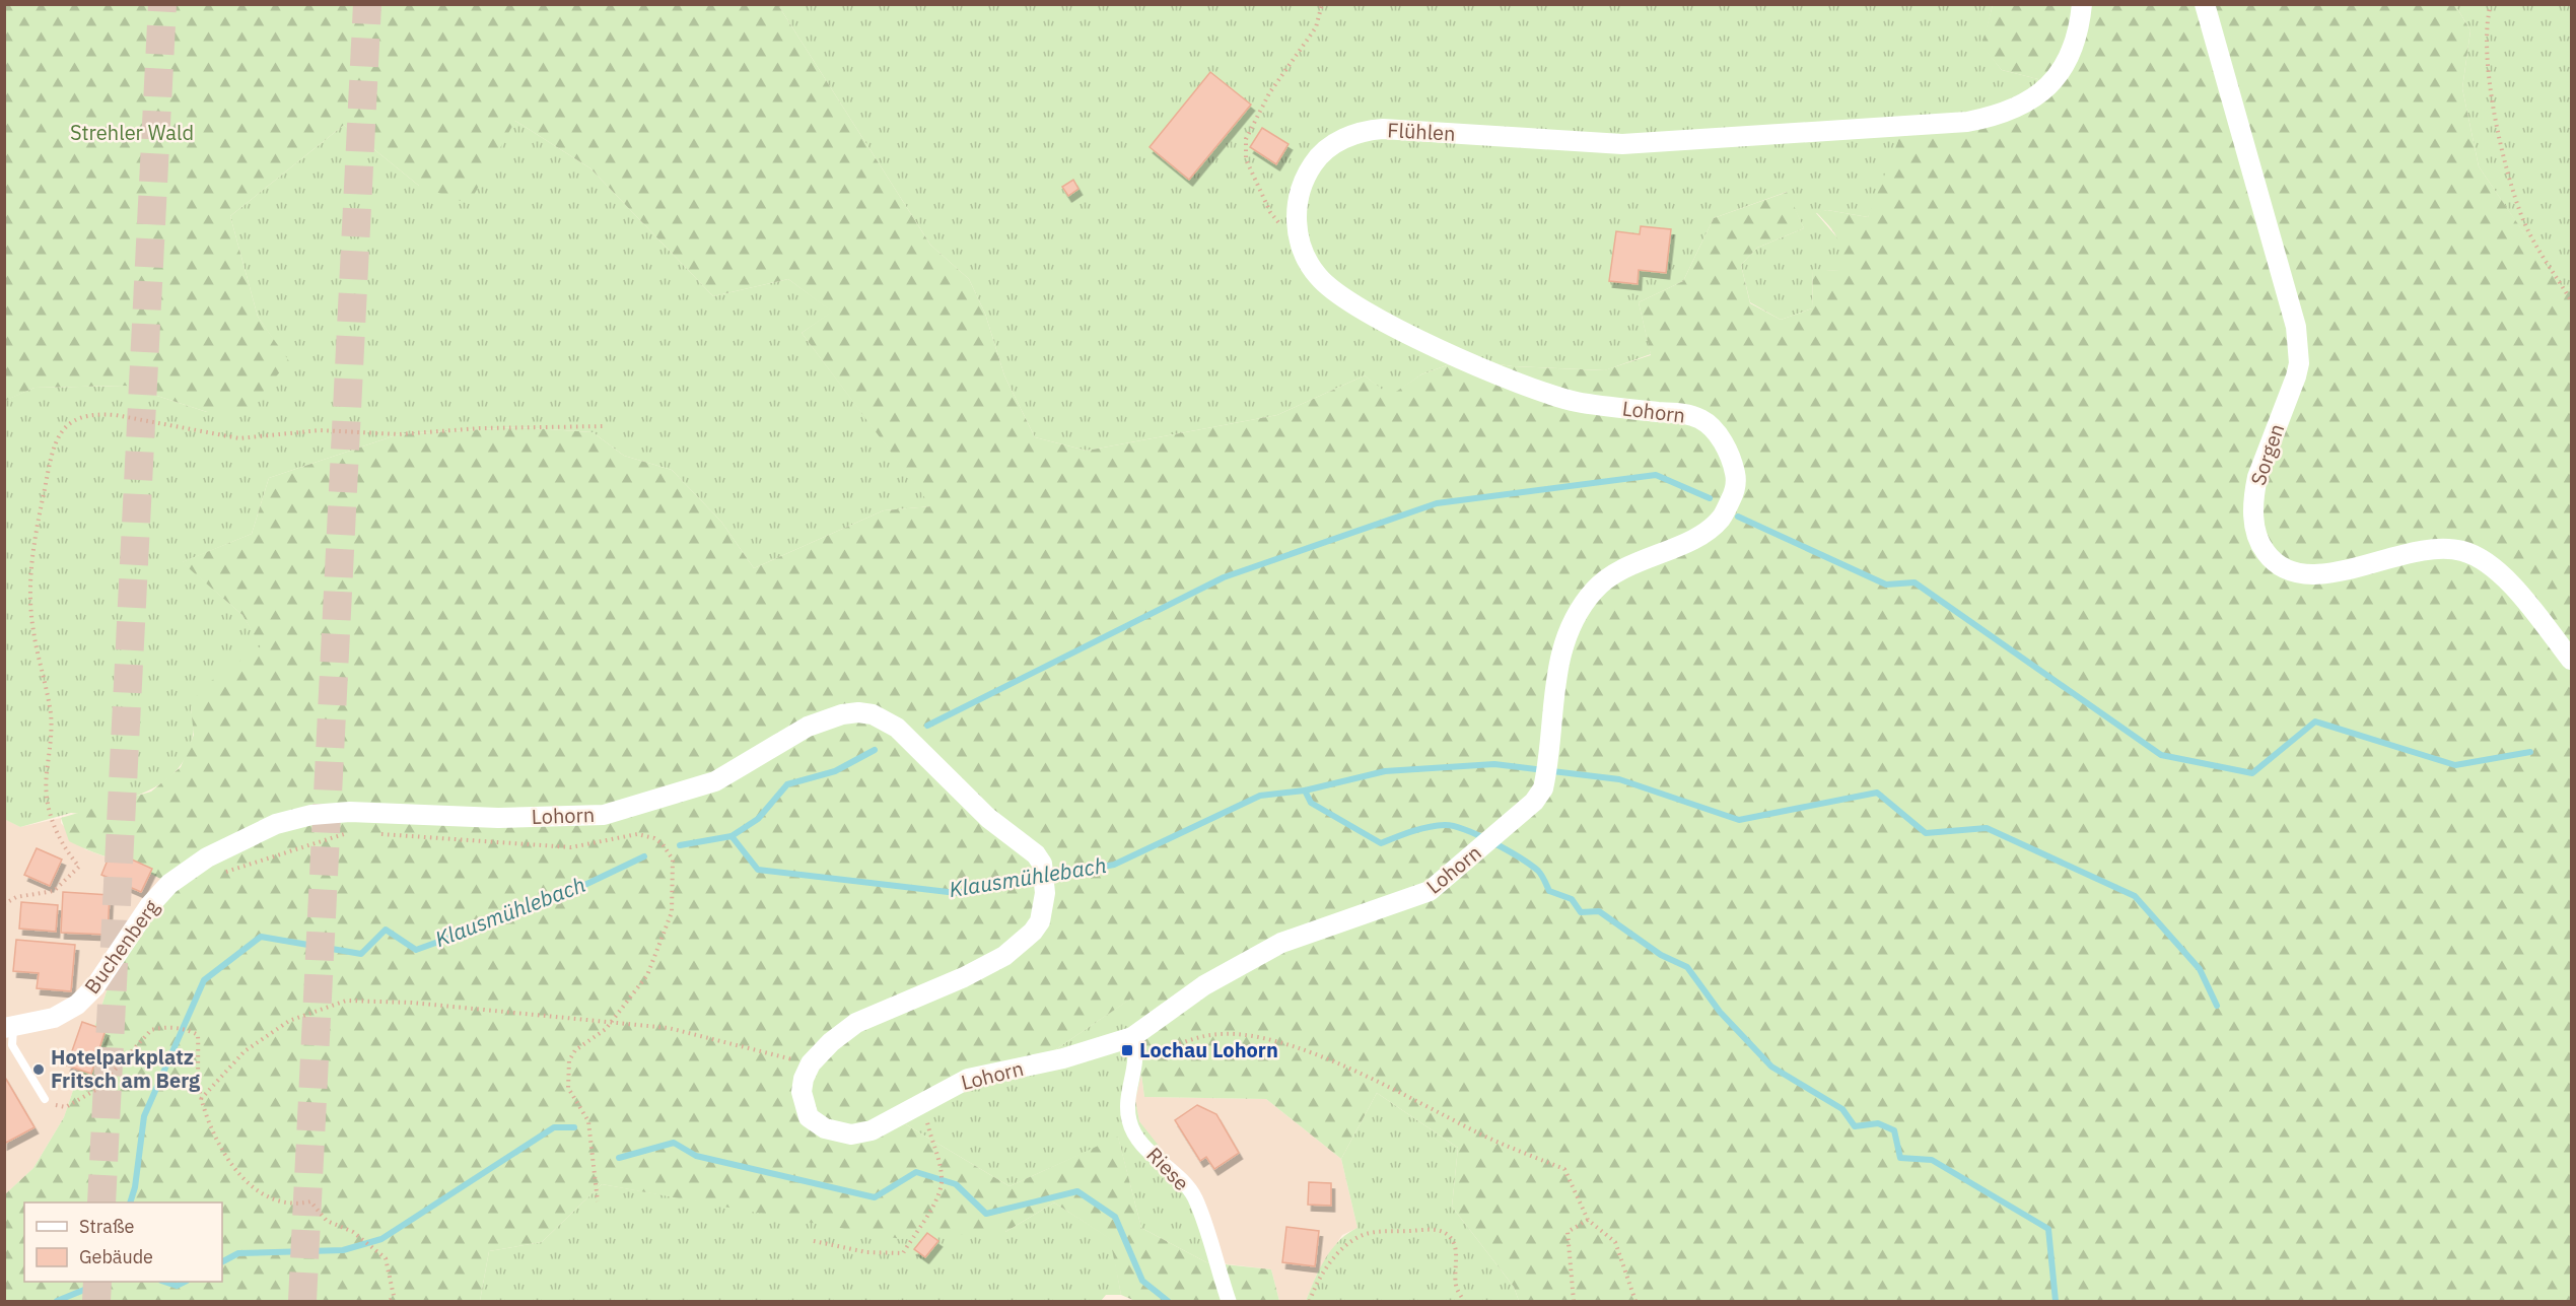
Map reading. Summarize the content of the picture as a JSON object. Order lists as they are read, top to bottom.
{
  "streets": {
    "street": [
      "Flühlen",
      "Lohorn",
      "Sorgen",
      "Buchenberg",
      "Riese"
    ]
  },
  "crossings": [
    ["Flühlen", "Lohorn"],
    ["Lohorn", "Buchenberg"],
    ["Lohorn", "Riese"]
  ],
  "water": ["Klausmühlebach"],
  "parks": ["Strehler Wald"],
  "places": {
    "transit": ["Lochau Lohorn"],
    "other": ["Hotelparkplatz Fritsch am Berg"]
  },
  "legend": ["Straße", "Gebäude"]
}
